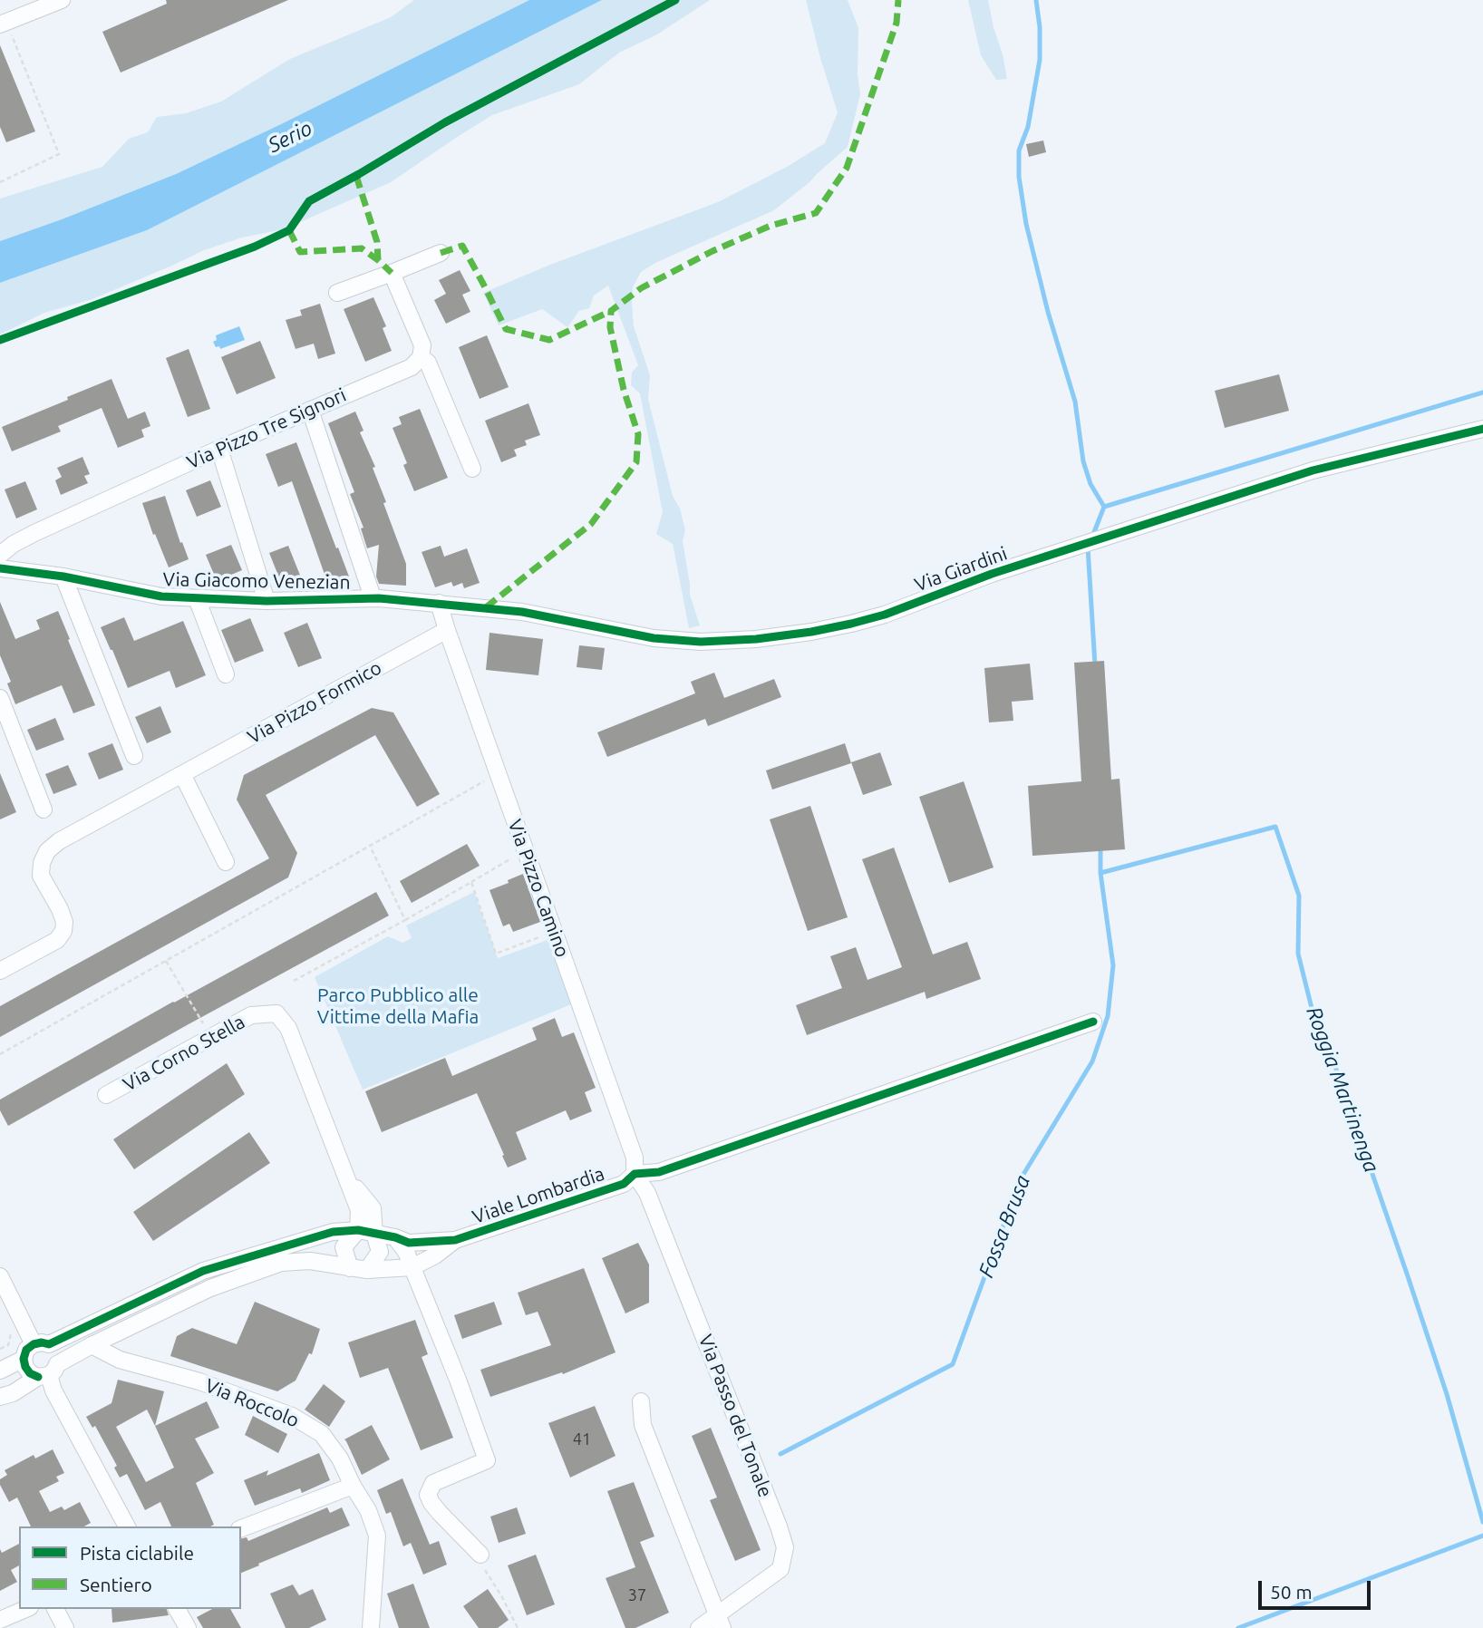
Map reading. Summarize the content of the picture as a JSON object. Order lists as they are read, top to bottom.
{
  "streets": {
    "street": [
      "Via Pizzo Tre Signori",
      "Via Giardini",
      "Via Giacomo Venezian",
      "Via Pizzo Formico",
      "Via Pizzo Camino",
      "Via Corno Stella",
      "Viale Lombardia",
      "Via Roccolo",
      "Via Passo del Tonale"
    ]
  },
  "crossings": [
    ["Via Giardini", "Via Giacomo Venezian"],
    ["Via Giardini", "Via Pizzo Camino"],
    ["Via Giacomo Venezian", "Via Pizzo Camino"],
    ["Via Pizzo Formico", "Via Pizzo Camino"],
    ["Via Pizzo Camino", "Viale Lombardia"],
    ["Via Pizzo Camino", "Via Passo del Tonale"],
    ["Via Corno Stella", "Viale Lombardia"],
    ["Viale Lombardia", "Via Roccolo"],
    ["Viale Lombardia", "Via Passo del Tonale"]
  ],
  "water": ["Serio", "Roggia Martinenga", "Fossa Brusa"],
  "parks": ["Parco Pubblico alle Vittime della Mafia"],
  "house_numbers": ["41", "37"],
  "legend": ["Pista ciclabile", "Sentiero"],
  "scale_bar": "50 m"
}
